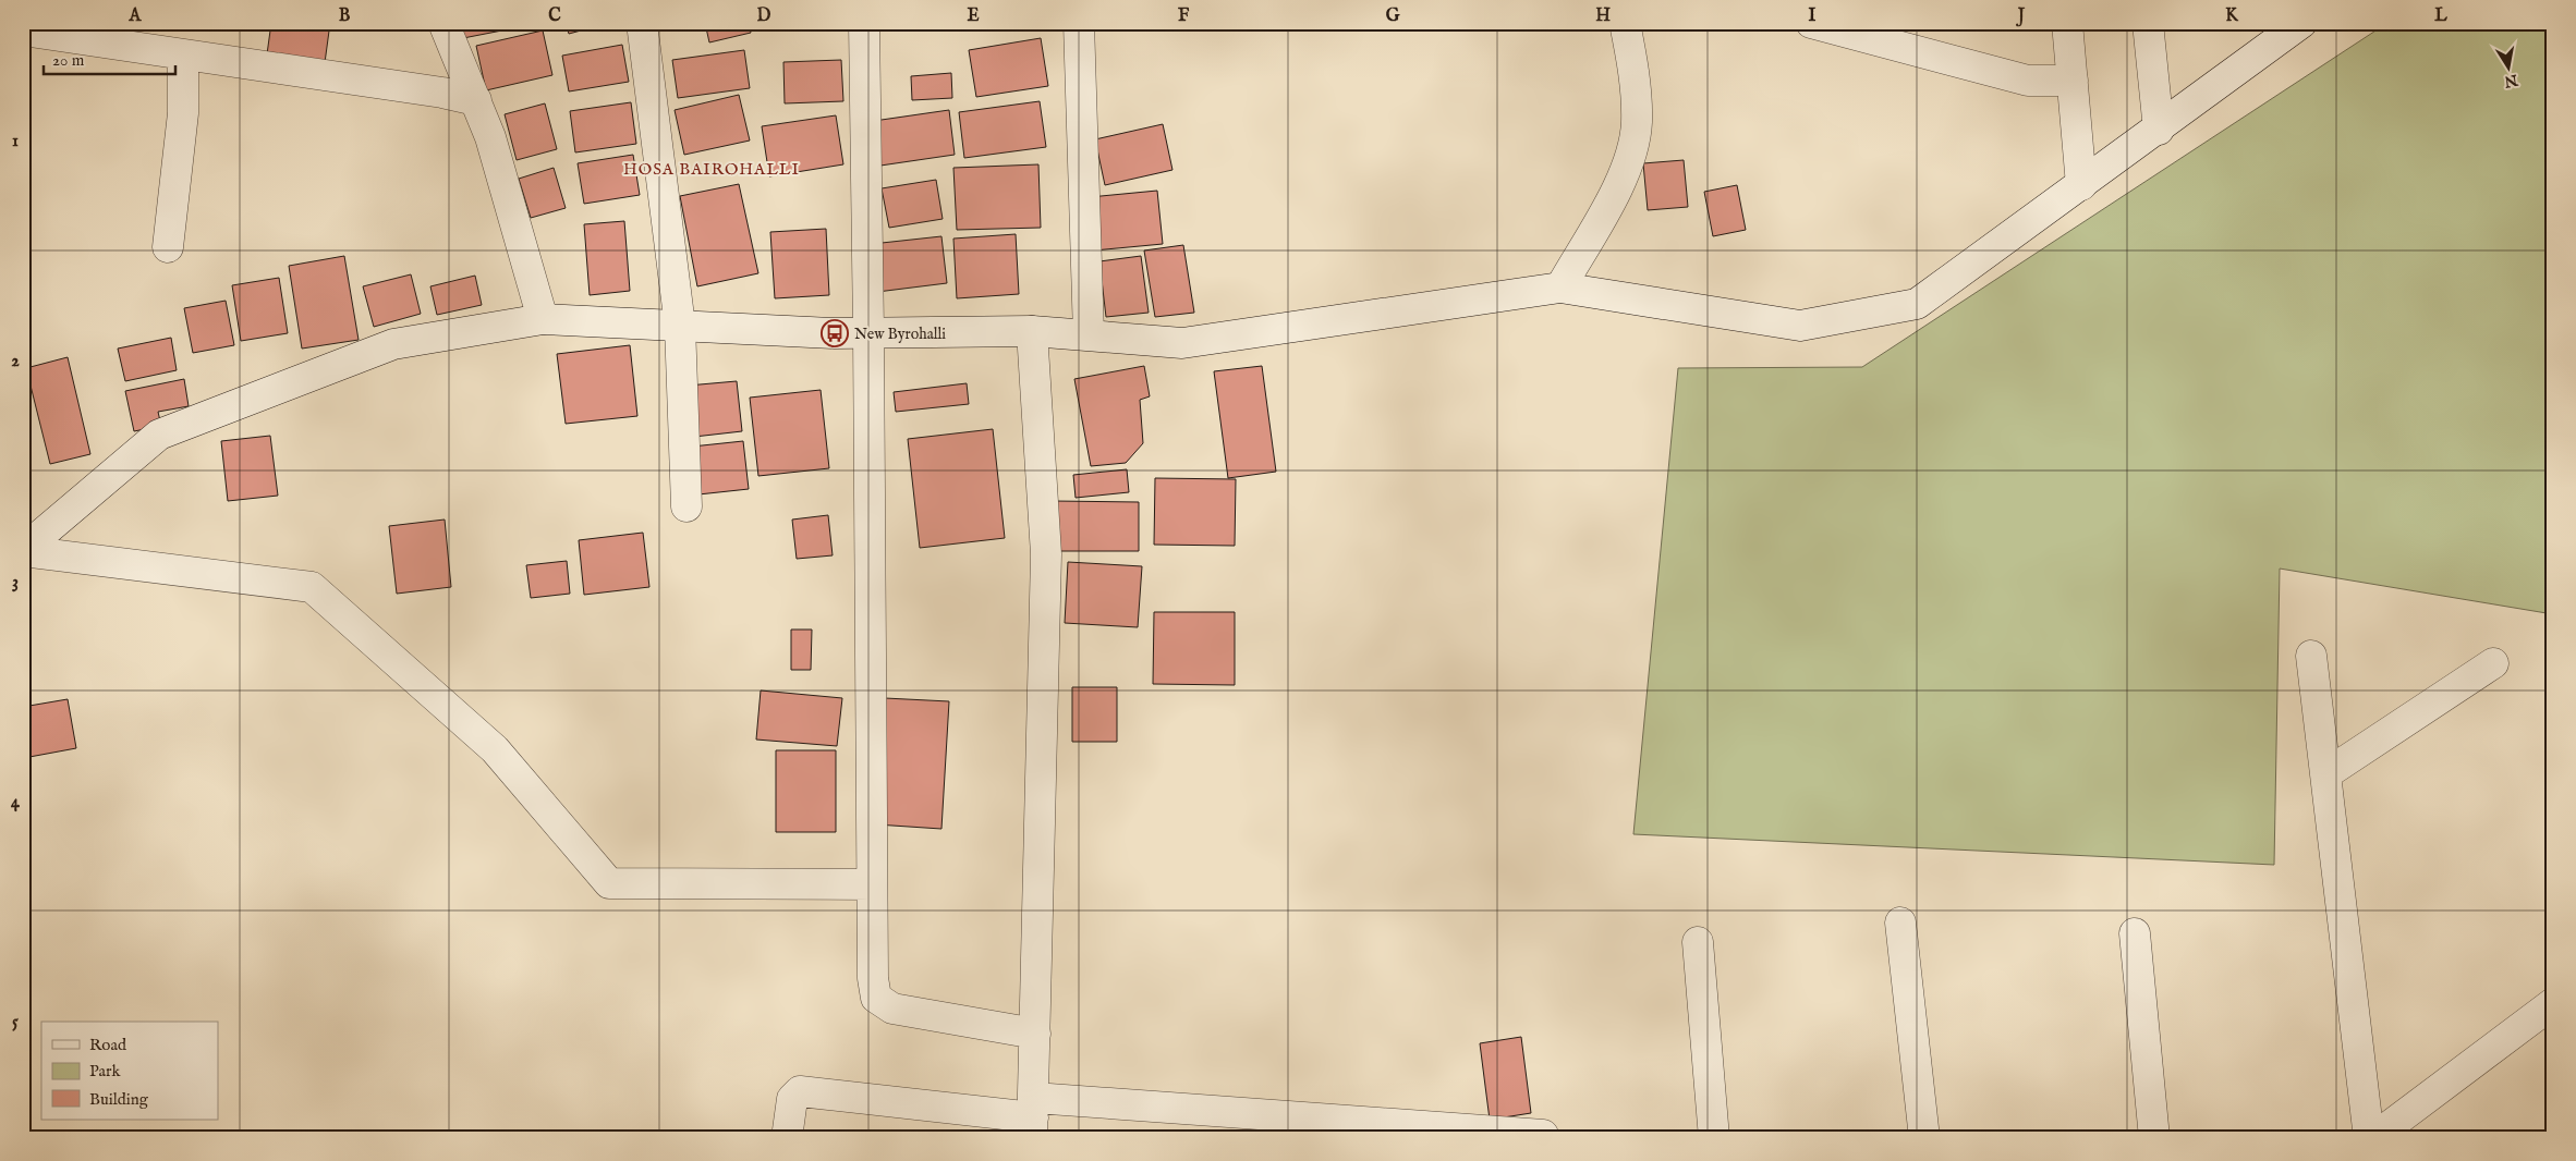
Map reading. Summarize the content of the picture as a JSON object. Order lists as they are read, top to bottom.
{
  "districts": ["HOSA BAIROHALLI"],
  "places": {
    "bus stop": ["New Byrohalli"]
  },
  "legend": ["Road", "Park", "Building"],
  "scale_bar": "20 m",
  "north": "bottom",
  "grid": {
    "columns": [
      "A",
      "B",
      "C",
      "D",
      "E",
      "F",
      "G",
      "H",
      "I",
      "J",
      "K",
      "L"
    ],
    "rows": [
      "1",
      "2",
      "3",
      "4",
      "5"
    ]
  }
}
